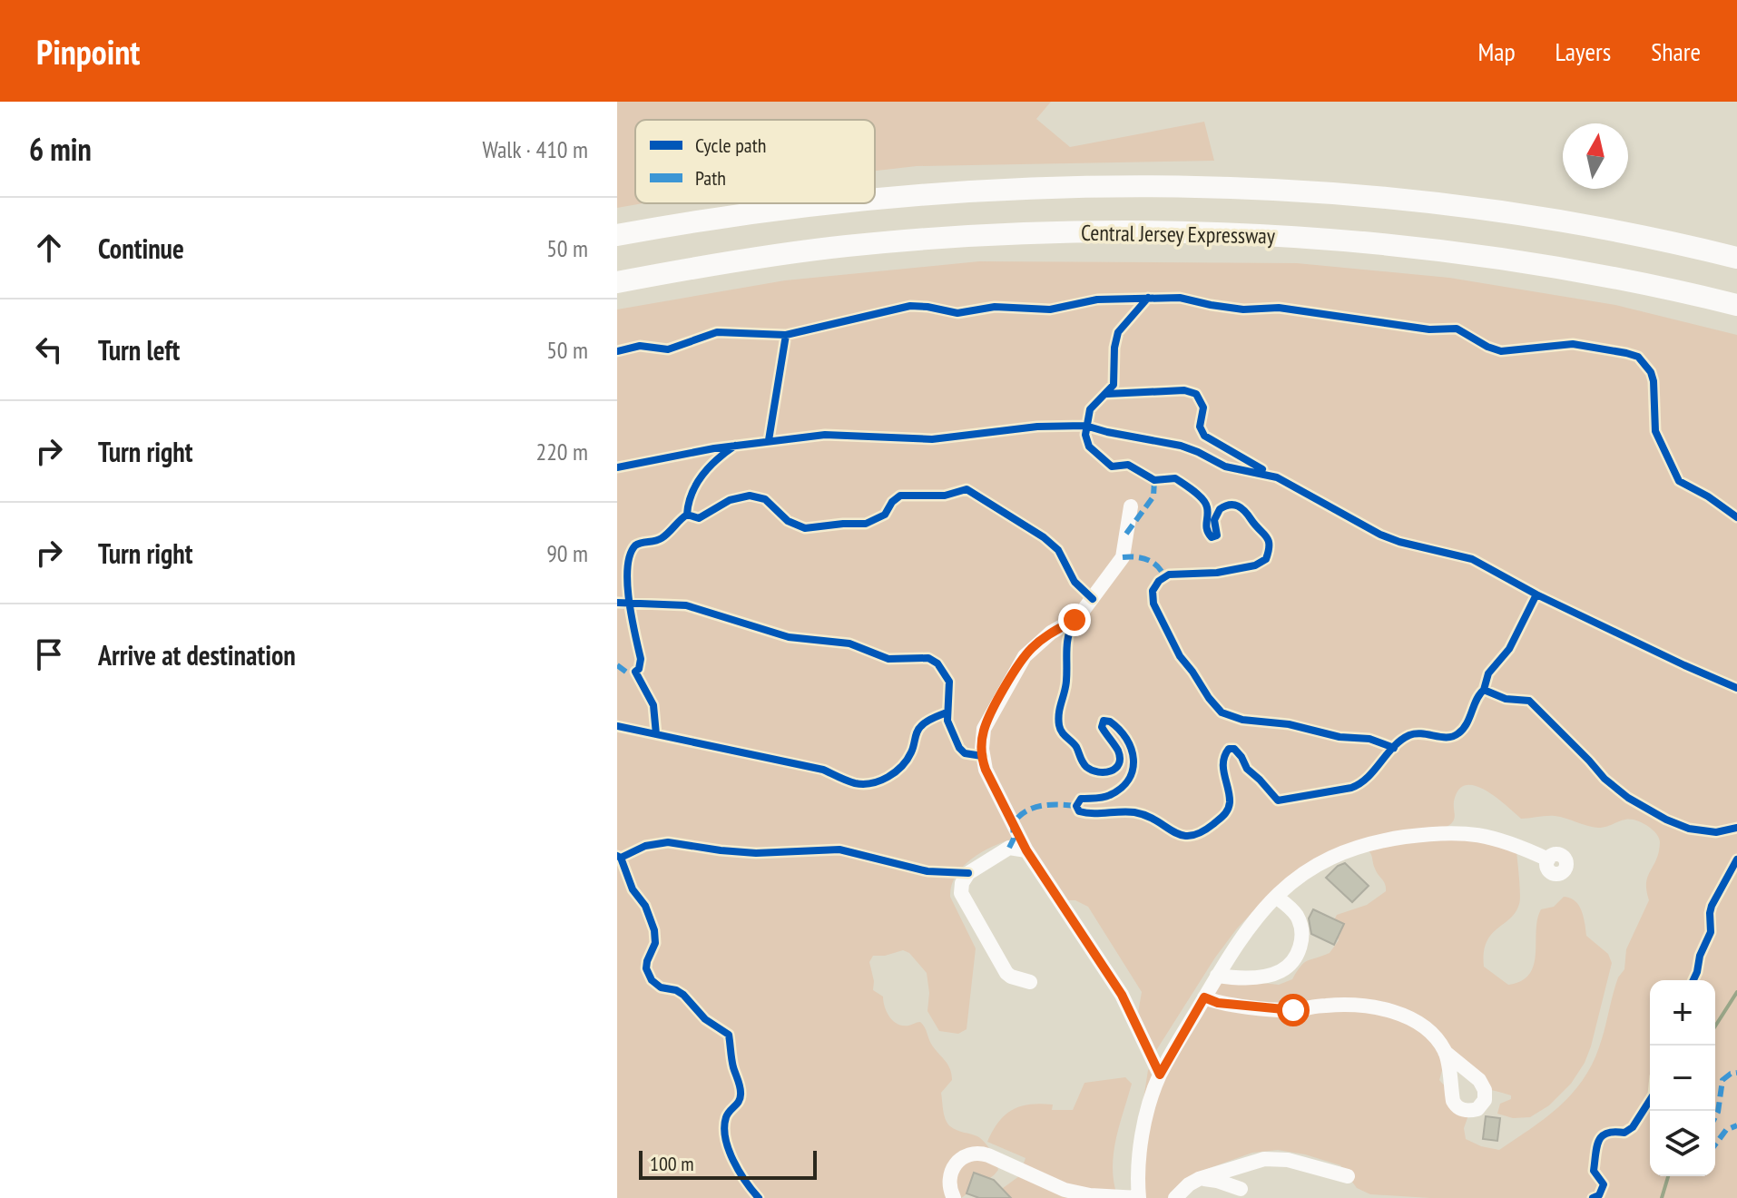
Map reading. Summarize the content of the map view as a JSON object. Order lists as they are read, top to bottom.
{
  "streets": {
    "highway": ["Central Jersey Expressway"]
  },
  "legend": ["Cycle path", "Path"],
  "scale_bar": "100 m",
  "north": "top",
  "page": {
    "header": "Pinpoint",
    "nav": ["Map", "Layers", "Share"],
    "heading": ["6 min", "Walk · 410 m"],
    "list": [
      ["Continue", "50 m"],
      ["Turn left", "50 m"],
      ["Turn right", "220 m"],
      ["Turn right", "90 m"],
      "Arrive at destination"
    ],
    "map_buttons": ["+", "−"],
    "scale": "100 m"
  }
}
